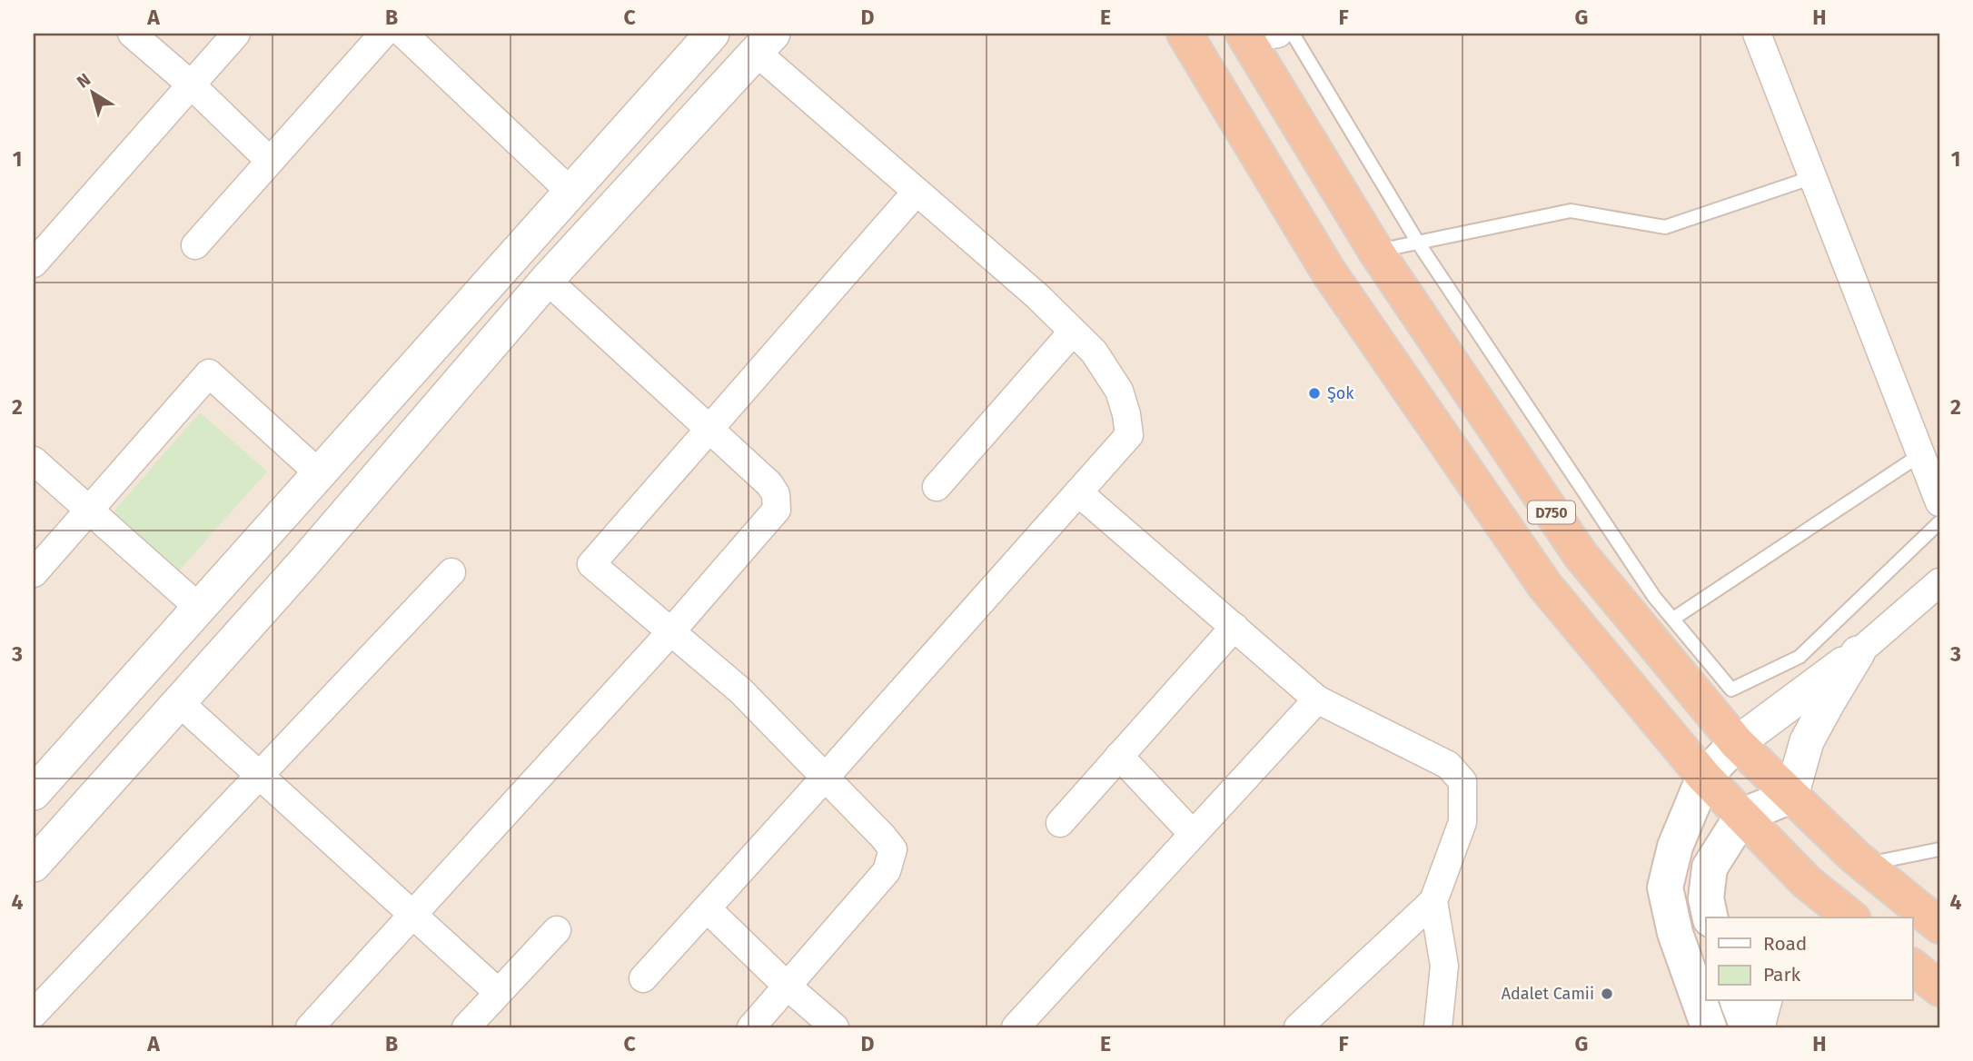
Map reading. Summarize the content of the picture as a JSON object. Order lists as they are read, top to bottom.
{
  "streets": {
    "highway": ["D750"]
  },
  "places": ["Şok", "Adalet Camii"],
  "legend": ["Road", "Park"],
  "north": "top left",
  "grid": {
    "columns": [
      "A",
      "B",
      "C",
      "D",
      "E",
      "F",
      "G",
      "H"
    ],
    "rows": [
      "1",
      "2",
      "3",
      "4"
    ]
  }
}
